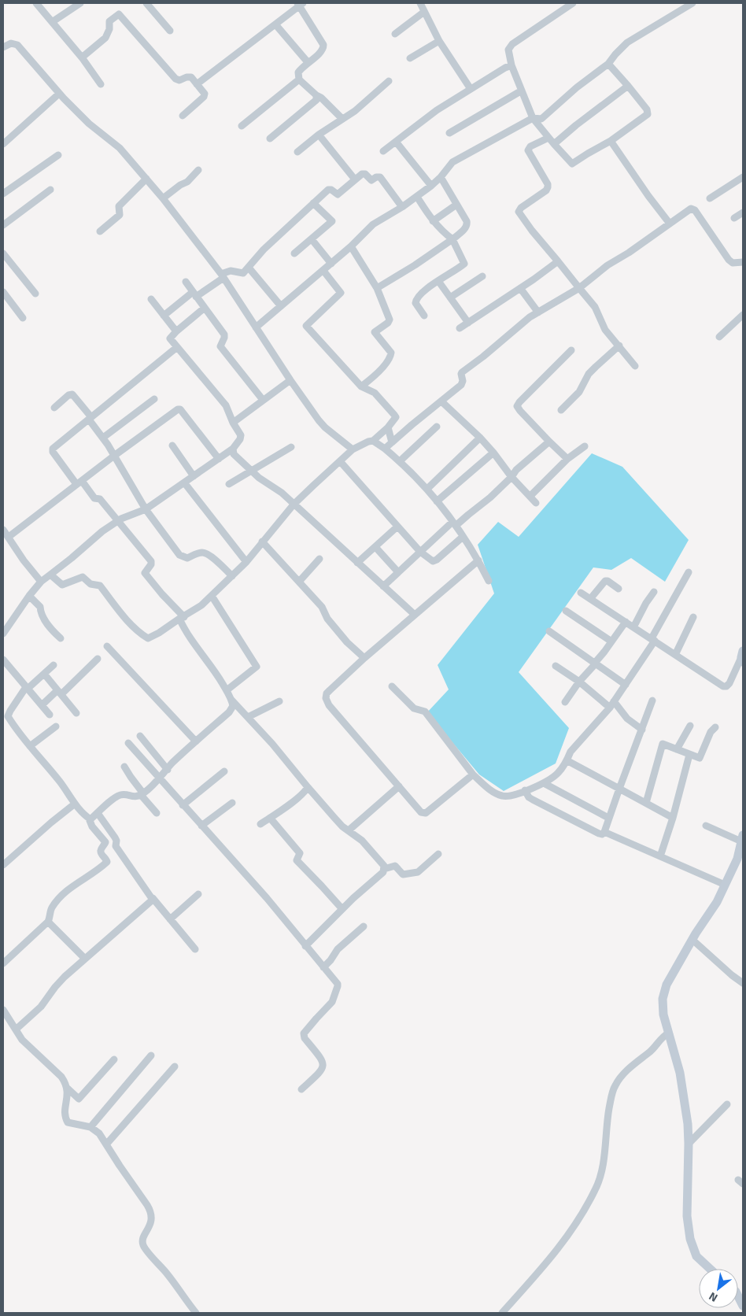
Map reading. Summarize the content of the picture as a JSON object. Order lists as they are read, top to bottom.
{
  "north": "bottom left"
}
